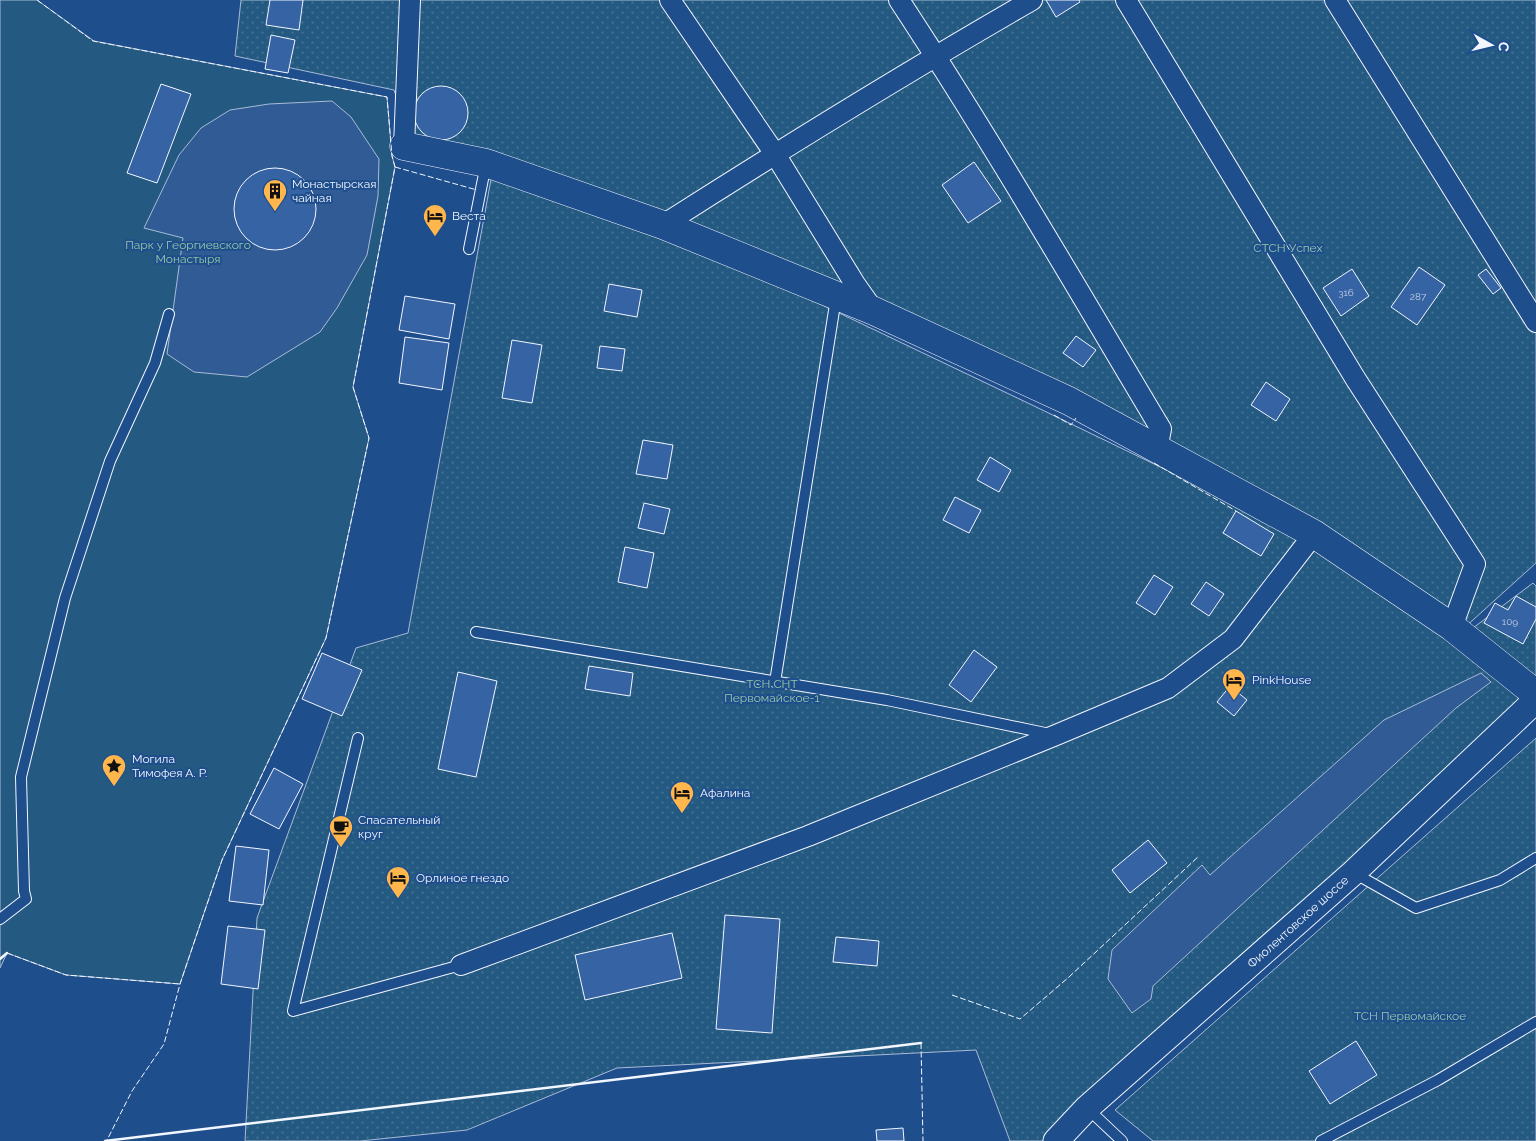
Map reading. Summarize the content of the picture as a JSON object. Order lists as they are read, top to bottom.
{
  "streets": {
    "street": ["Фиолентовское шоссе"]
  },
  "parks": [
    "Парк у Георгиевского Монастыря",
    "СТСН Успех",
    "ТСН СНТ Первомайское-1",
    "ТСН Первомайское"
  ],
  "places": {
    "building": ["Монастырская чайная"],
    "hotel": [
      "Веста",
      "PinkHouse",
      "Афалина",
      "Орлиное гнездо"
    ],
    "place": ["Могила Тимофея А. Р."],
    "cafe": ["Спасательный круг"]
  },
  "house_numbers": ["316", "287", "109"],
  "north": "right"
}
